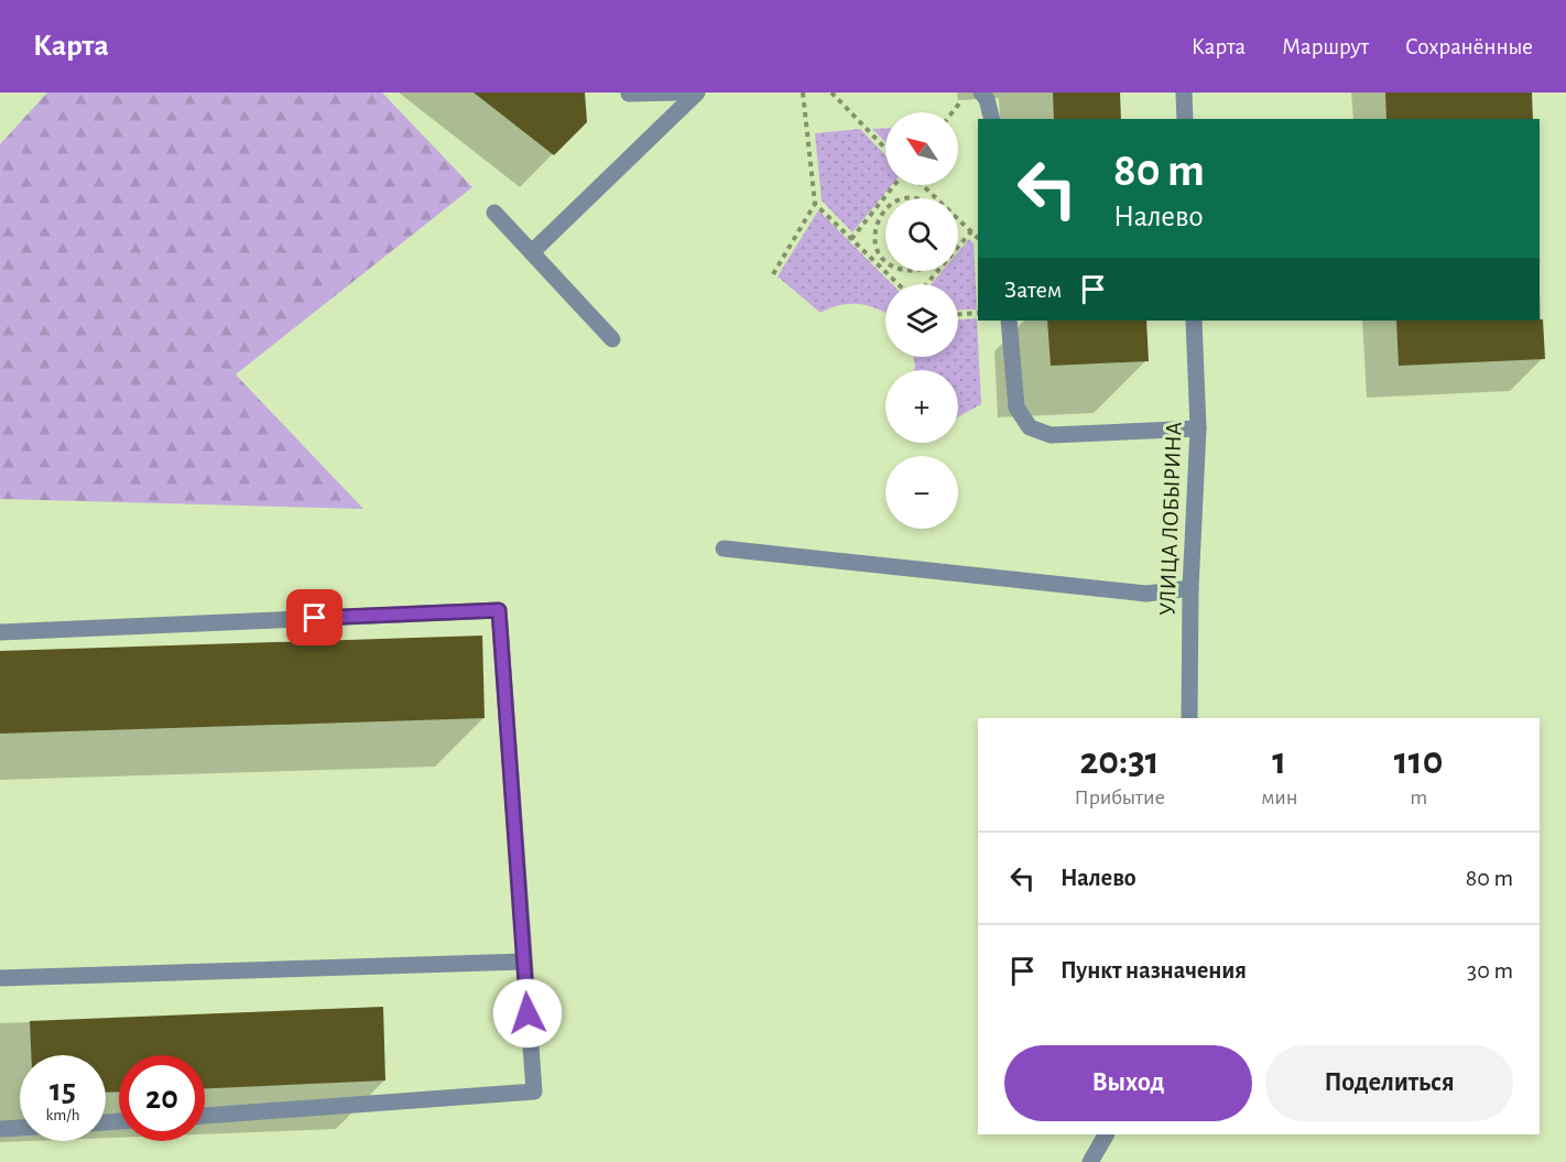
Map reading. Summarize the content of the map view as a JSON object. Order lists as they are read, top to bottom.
{
  "streets": {
    "street": ["УЛИЦА ЛОБЫРИНА"]
  },
  "north": "top left",
  "page": {
    "header": "Карта",
    "nav": ["Карта", "Маршрут", "Сохранённые"],
    "map_buttons": ["+", "−"],
    "turn": ["80 m", "Налево"],
    "then": "Затем",
    "eta": [
      "20:31",
      "Прибытие",
      "1",
      "мин",
      "110",
      "m"
    ],
    "list": [
      {
        "name": "Налево",
        "value": "80 m"
      },
      {
        "name": "Пункт назначения",
        "value": "30 m"
      }
    ],
    "buttons": ["Выход", "Поделиться"],
    "speed": "15 km/h",
    "limit": "20"
  }
}
